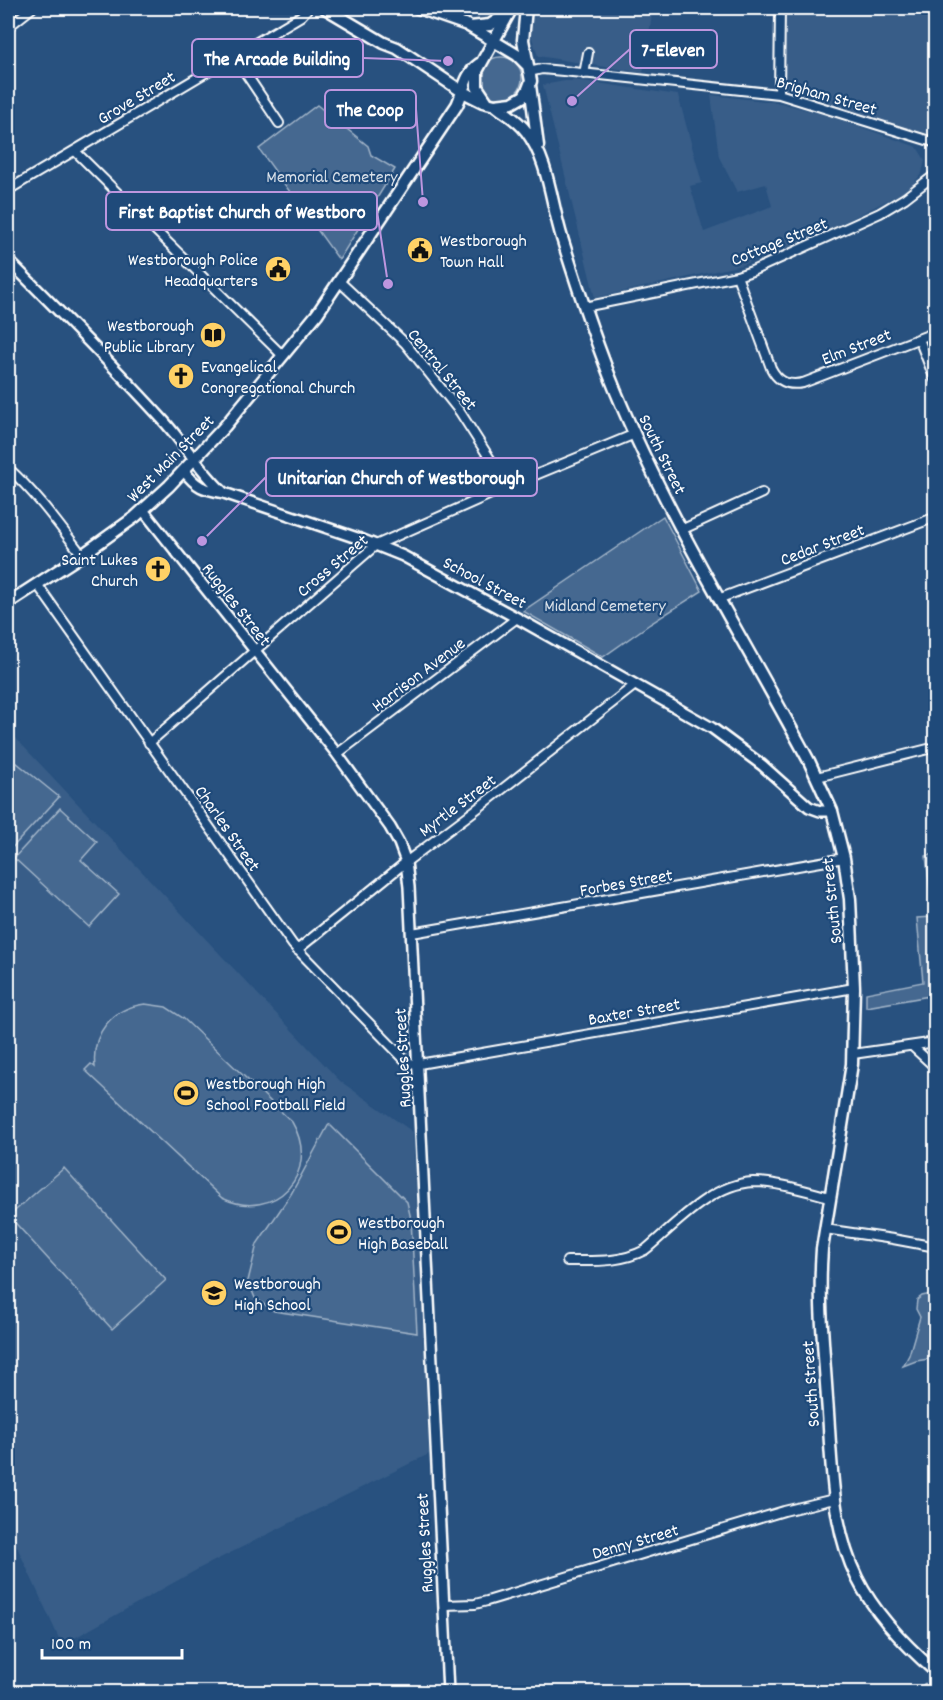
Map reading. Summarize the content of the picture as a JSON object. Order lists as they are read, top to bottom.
{
  "streets": {
    "main road": ["South Street", "West Main Street"],
    "street": [
      "Brigham Street",
      "Grove Street",
      "Cottage Street",
      "Elm Street",
      "Central Street",
      "Cedar Street",
      "Cross Street",
      "School Street",
      "Ruggles Street",
      "Harrison Avenue",
      "Myrtle Street",
      "Charles Street",
      "Forbes Street",
      "Baxter Street",
      "Denny Street"
    ]
  },
  "crossings": [
    ["Brigham Street", "South Street"],
    ["Brigham Street", "West Main Street"],
    ["Cottage Street", "Elm Street"],
    ["Cottage Street", "South Street"],
    ["Central Street", "West Main Street"],
    ["Central Street", "Cross Street"],
    ["South Street", "West Main Street"],
    ["South Street", "Cedar Street"],
    ["South Street", "Cross Street"],
    ["South Street", "School Street"],
    ["South Street", "Forbes Street"],
    ["South Street", "Baxter Street"],
    ["South Street", "Denny Street"],
    ["West Main Street", "School Street"],
    ["West Main Street", "Ruggles Street"],
    ["West Main Street", "Charles Street"],
    ["Cross Street", "School Street"],
    ["Cross Street", "Ruggles Street"],
    ["Cross Street", "Charles Street"],
    ["School Street", "Harrison Avenue"],
    ["School Street", "Myrtle Street"],
    ["Ruggles Street", "Harrison Avenue"],
    ["Ruggles Street", "Myrtle Street"],
    ["Ruggles Street", "Charles Street"],
    ["Ruggles Street", "Forbes Street"],
    ["Ruggles Street", "Baxter Street"],
    ["Ruggles Street", "Denny Street"],
    ["Myrtle Street", "Charles Street"],
    ["Charles Street", "Baxter Street"]
  ],
  "parks": ["Memorial Cemetery", "Midland Cemetery"],
  "places": {
    "other": [
      "The Arcade Building",
      "7-Eleven",
      "The Coop",
      "First Baptist Church of Westboro",
      "Unitarian Church of Westborough"
    ],
    "public building": ["Westborough Town Hall", "Westborough Police Headquarters"],
    "library": ["Westborough Public Library"],
    "church": ["Evangelical Congregational Church", "Saint Lukes Church"],
    "sports": ["Westborough High School Football Field", "Westborough High Baseball"],
    "school or university": ["Westborough High School"]
  },
  "scale_bar": "100 m"
}
